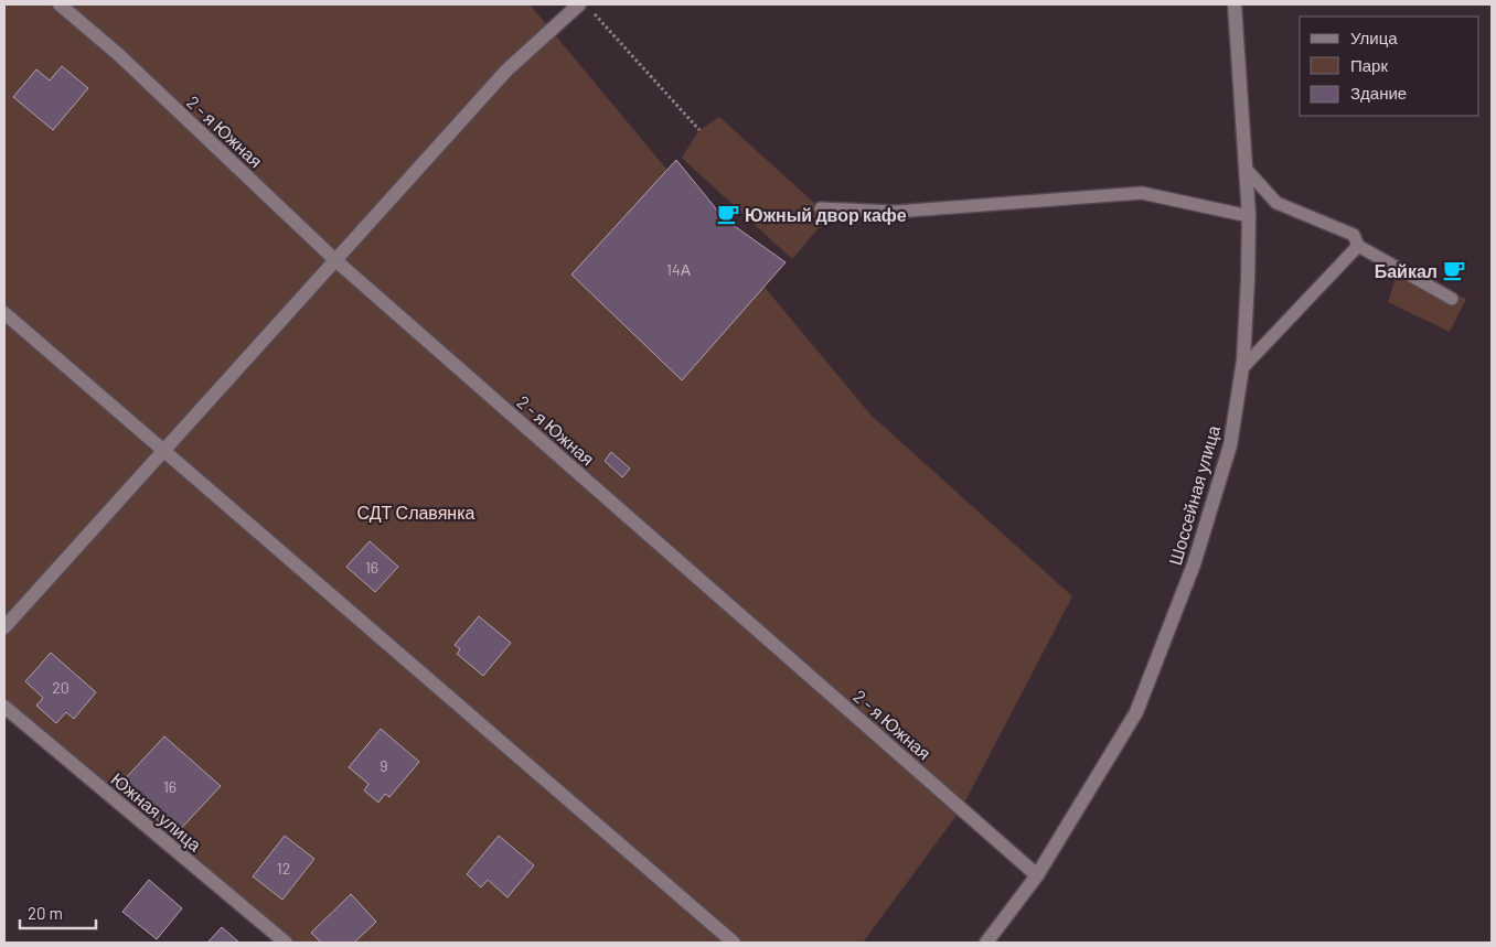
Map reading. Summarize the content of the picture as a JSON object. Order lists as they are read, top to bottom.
{
  "streets": {
    "street": ["2 - я Южная", "Шоссейная улица", "Южная улица"]
  },
  "crossings": [
    ["2 - я Южная", "Шоссейная улица"]
  ],
  "parks": ["СДТ Славянка"],
  "places": {
    "cafe": ["Южный двор кафе", "Байкал"]
  },
  "house_numbers": [
    "14А",
    "16",
    "20",
    "9",
    "16",
    "12"
  ],
  "legend": ["Улица", "Парк", "Здание"],
  "scale_bar": "20 m"
}
